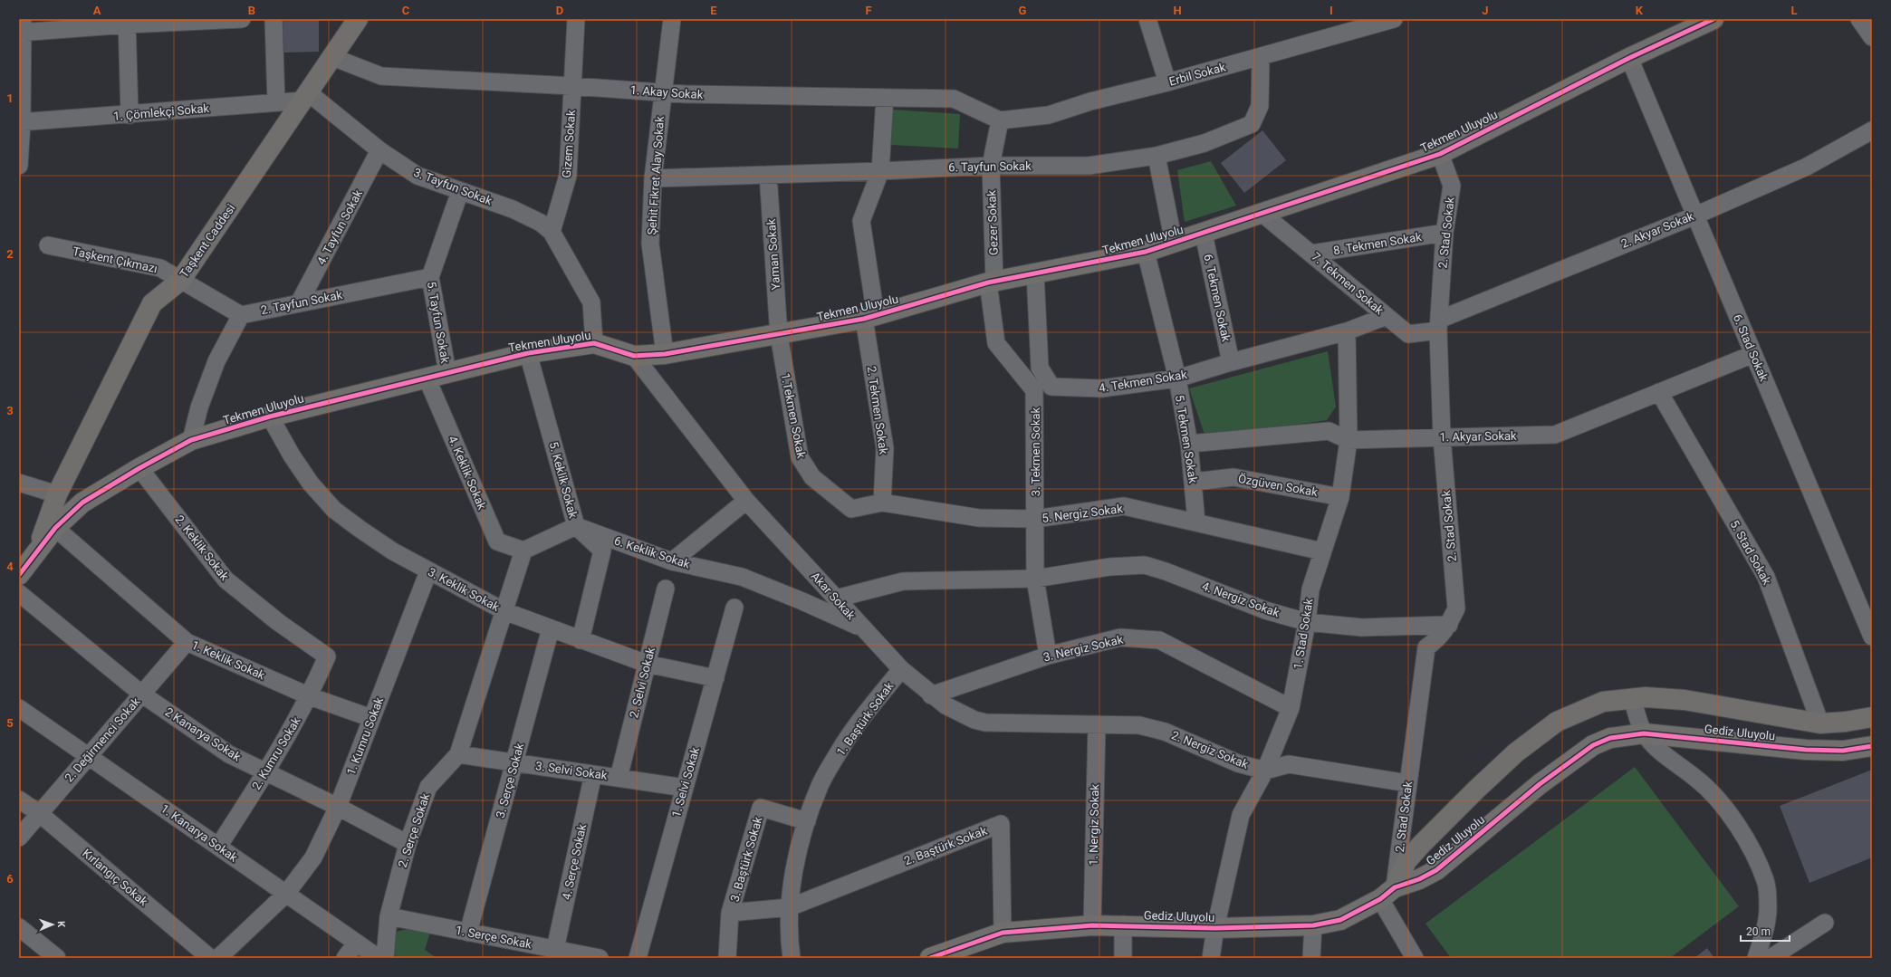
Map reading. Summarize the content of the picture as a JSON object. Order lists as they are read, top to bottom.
{
  "streets": {
    "street": [
      "Erbil Sokak",
      "1. Akay Sokak",
      "1. Çömlekçi Sokak",
      "Tekmen Uluyolu",
      "Gizem Sokak",
      "6. Tayfun Sokak",
      "Şehit Fikret Alay Sokak",
      "3. Tayfun Sokak",
      "Gezer Sokak",
      "4. Tayfun Sokak",
      "2. Akyar Sokak",
      "2. Stad Sokak",
      "Taşkent Caddesi",
      "8. Tekmen Sokak",
      "Yaman Sokak",
      "Taşkent Çıkmazı",
      "7. Tekmen Sokak",
      "6. Tekmen Sokak",
      "2. Tayfun Sokak",
      "5. Tayfun Sokak",
      "6. Stad Sokak",
      "4. Tekmen Sokak",
      "2. Tekmen Sokak",
      "1.Tekmen Sokak",
      "1. Akyar Sokak",
      "5. Tekmen Sokak",
      "3. Tekmen Sokak",
      "4. Keklik Sokak",
      "5. Keklik Sokak",
      "Özgüven Sokak",
      "5. Nergiz Sokak",
      "2. Keklik Sokak",
      "6. Keklik Sokak",
      "5. Stad Sokak",
      "3. Keklik Sokak",
      "Akar Sokak",
      "4. Nergiz Sokak",
      "1. Stad Sokak",
      "3. Nergiz Sokak",
      "1. Keklik Sokak",
      "2. Selvi Sokak",
      "1. Baştürk Sokak",
      "Gediz Uluyolu",
      "2 Kanarya Sokak",
      "1. Kumru Sokak",
      "2. Değirmenci Sokak",
      "2. Nergiz Sokak",
      "2. Kumru Sokak",
      "3. Selvi Sokak",
      "3. Serçe Sokak",
      "1. Selvi Sokak",
      "1. Nergiz Sokak",
      "2. Serçe Sokak",
      "1. Kanarya Sokak",
      "2. Baştürk Sokak",
      "3. Baştürk Sokak",
      "4. Serçe Sokak",
      "Kırlangıç Sokak",
      "1. Serçe Sokak"
    ]
  },
  "crossings": [
    ["Erbil Sokak", "1. Akay Sokak"],
    ["Erbil Sokak", "6. Tayfun Sokak"],
    ["Erbil Sokak", "Gezer Sokak"],
    ["1. Akay Sokak", "Gizem Sokak"],
    ["1. Akay Sokak", "Şehit Fikret Alay Sokak"],
    ["1. Akay Sokak", "Gezer Sokak"],
    ["1. Akay Sokak", "Taşkent Caddesi"],
    ["1. Akay Sokak", "2. Tekmen Sokak"],
    ["1. Çömlekçi Sokak", "3. Tayfun Sokak"],
    ["1. Çömlekçi Sokak", "Taşkent Caddesi"],
    ["Tekmen Uluyolu", "Şehit Fikret Alay Sokak"],
    ["Tekmen Uluyolu", "Gezer Sokak"],
    ["Tekmen Uluyolu", "2. Stad Sokak"],
    ["Tekmen Uluyolu", "Taşkent Caddesi"],
    ["Tekmen Uluyolu", "Yaman Sokak"],
    ["Tekmen Uluyolu", "7. Tekmen Sokak"],
    ["Tekmen Uluyolu", "6. Tekmen Sokak"],
    ["Tekmen Uluyolu", "5. Tayfun Sokak"],
    ["Tekmen Uluyolu", "6. Stad Sokak"],
    ["Tekmen Uluyolu", "4. Tekmen Sokak"],
    ["Tekmen Uluyolu", "2. Tekmen Sokak"],
    ["Tekmen Uluyolu", "1.Tekmen Sokak"],
    ["Tekmen Uluyolu", "5. Tekmen Sokak"],
    ["Tekmen Uluyolu", "3. Tekmen Sokak"],
    ["Tekmen Uluyolu", "4. Keklik Sokak"],
    ["Tekmen Uluyolu", "5. Keklik Sokak"],
    ["Tekmen Uluyolu", "2. Keklik Sokak"],
    ["Tekmen Uluyolu", "3. Keklik Sokak"],
    ["Tekmen Uluyolu", "Akar Sokak"],
    ["Tekmen Uluyolu", "1. Keklik Sokak"],
    ["Gizem Sokak", "3. Tayfun Sokak"],
    ["6. Tayfun Sokak", "Şehit Fikret Alay Sokak"],
    ["6. Tayfun Sokak", "Gezer Sokak"],
    ["6. Tayfun Sokak", "Yaman Sokak"],
    ["6. Tayfun Sokak", "2. Tekmen Sokak"],
    ["3. Tayfun Sokak", "4. Tayfun Sokak"],
    ["3. Tayfun Sokak", "Taşkent Caddesi"],
    ["3. Tayfun Sokak", "5. Tayfun Sokak"],
    ["Gezer Sokak", "3. Tekmen Sokak"],
    ["4. Tayfun Sokak", "2. Tayfun Sokak"],
    ["2. Akyar Sokak", "2. Stad Sokak"],
    ["2. Akyar Sokak", "7. Tekmen Sokak"],
    ["2. Akyar Sokak", "6. Stad Sokak"],
    ["2. Stad Sokak", "8. Tekmen Sokak"],
    ["2. Stad Sokak", "7. Tekmen Sokak"],
    ["2. Stad Sokak", "1. Akyar Sokak"],
    ["2. Stad Sokak", "4. Nergiz Sokak"],
    ["2. Stad Sokak", "Gediz Uluyolu"],
    ["2. Stad Sokak", "2. Nergiz Sokak"],
    ["Taşkent Caddesi", "Taşkent Çıkmazı"],
    ["8. Tekmen Sokak", "7. Tekmen Sokak"],
    ["Yaman Sokak", "1.Tekmen Sokak"],
    ["7. Tekmen Sokak", "4. Tekmen Sokak"],
    ["6. Tekmen Sokak", "4. Tekmen Sokak"],
    ["2. Tayfun Sokak", "5. Tayfun Sokak"],
    ["6. Stad Sokak", "1. Akyar Sokak"],
    ["4. Tekmen Sokak", "5. Tekmen Sokak"],
    ["4. Tekmen Sokak", "1. Stad Sokak"],
    ["2. Tekmen Sokak", "1.Tekmen Sokak"],
    ["2. Tekmen Sokak", "5. Nergiz Sokak"],
    ["1.Tekmen Sokak", "5. Nergiz Sokak"],
    ["1. Akyar Sokak", "5. Tekmen Sokak"],
    ["1. Akyar Sokak", "5. Stad Sokak"],
    ["1. Akyar Sokak", "1. Stad Sokak"],
    ["5. Tekmen Sokak", "Özgüven Sokak"],
    ["5. Tekmen Sokak", "5. Nergiz Sokak"],
    ["3. Tekmen Sokak", "5. Nergiz Sokak"],
    ["3. Tekmen Sokak", "4. Nergiz Sokak"],
    ["3. Tekmen Sokak", "3. Nergiz Sokak"],
    ["5. Keklik Sokak", "6. Keklik Sokak"],
    ["5. Keklik Sokak", "3. Keklik Sokak"],
    ["Özgüven Sokak", "1. Stad Sokak"],
    ["5. Nergiz Sokak", "1. Stad Sokak"],
    ["2. Keklik Sokak", "2. Kumru Sokak"],
    ["6. Keklik Sokak", "Akar Sokak"],
    ["5. Stad Sokak", "Gediz Uluyolu"],
    ["3. Keklik Sokak", "2. Selvi Sokak"],
    ["3. Keklik Sokak", "1. Kumru Sokak"],
    ["3. Keklik Sokak", "3. Serçe Sokak"],
    ["3. Keklik Sokak", "1. Selvi Sokak"],
    ["3. Keklik Sokak", "2. Serçe Sokak"],
    ["Akar Sokak", "4. Nergiz Sokak"],
    ["Akar Sokak", "3. Nergiz Sokak"],
    ["Akar Sokak", "1. Baştürk Sokak"],
    ["Akar Sokak", "2. Nergiz Sokak"],
    ["Akar Sokak", "1. Nergiz Sokak"],
    ["4. Nergiz Sokak", "1. Stad Sokak"],
    ["1. Stad Sokak", "3. Nergiz Sokak"],
    ["1. Stad Sokak", "Gediz Uluyolu"],
    ["1. Stad Sokak", "2. Nergiz Sokak"],
    ["1. Keklik Sokak", "1. Kumru Sokak"],
    ["1. Keklik Sokak", "2. Değirmenci Sokak"],
    ["1. Keklik Sokak", "2. Kumru Sokak"],
    ["2. Selvi Sokak", "3. Selvi Sokak"],
    ["1. Baştürk Sokak", "2. Baştürk Sokak"],
    ["1. Baştürk Sokak", "3. Baştürk Sokak"],
    ["Gediz Uluyolu", "1. Nergiz Sokak"],
    ["Gediz Uluyolu", "2. Baştürk Sokak"],
    ["2 Kanarya Sokak", "1. Kumru Sokak"],
    ["2 Kanarya Sokak", "2. Değirmenci Sokak"],
    ["2 Kanarya Sokak", "2. Kumru Sokak"],
    ["2 Kanarya Sokak", "2. Serçe Sokak"],
    ["1. Kumru Sokak", "1. Kanarya Sokak"],
    ["2. Değirmenci Sokak", "1. Kanarya Sokak"],
    ["2. Değirmenci Sokak", "Kırlangıç Sokak"],
    ["2. Nergiz Sokak", "1. Nergiz Sokak"],
    ["2. Kumru Sokak", "1. Kanarya Sokak"],
    ["3. Selvi Sokak", "3. Serçe Sokak"],
    ["3. Selvi Sokak", "1. Selvi Sokak"],
    ["3. Selvi Sokak", "2. Serçe Sokak"],
    ["3. Selvi Sokak", "4. Serçe Sokak"],
    ["3. Serçe Sokak", "1. Serçe Sokak"],
    ["2. Serçe Sokak", "1. Serçe Sokak"],
    ["4. Serçe Sokak", "1. Serçe Sokak"]
  ],
  "scale_bar": "20 m",
  "north": "right",
  "grid": {
    "columns": [
      "A",
      "B",
      "C",
      "D",
      "E",
      "F",
      "G",
      "H",
      "I",
      "J",
      "K",
      "L"
    ],
    "rows": [
      "1",
      "2",
      "3",
      "4",
      "5",
      "6"
    ]
  }
}
